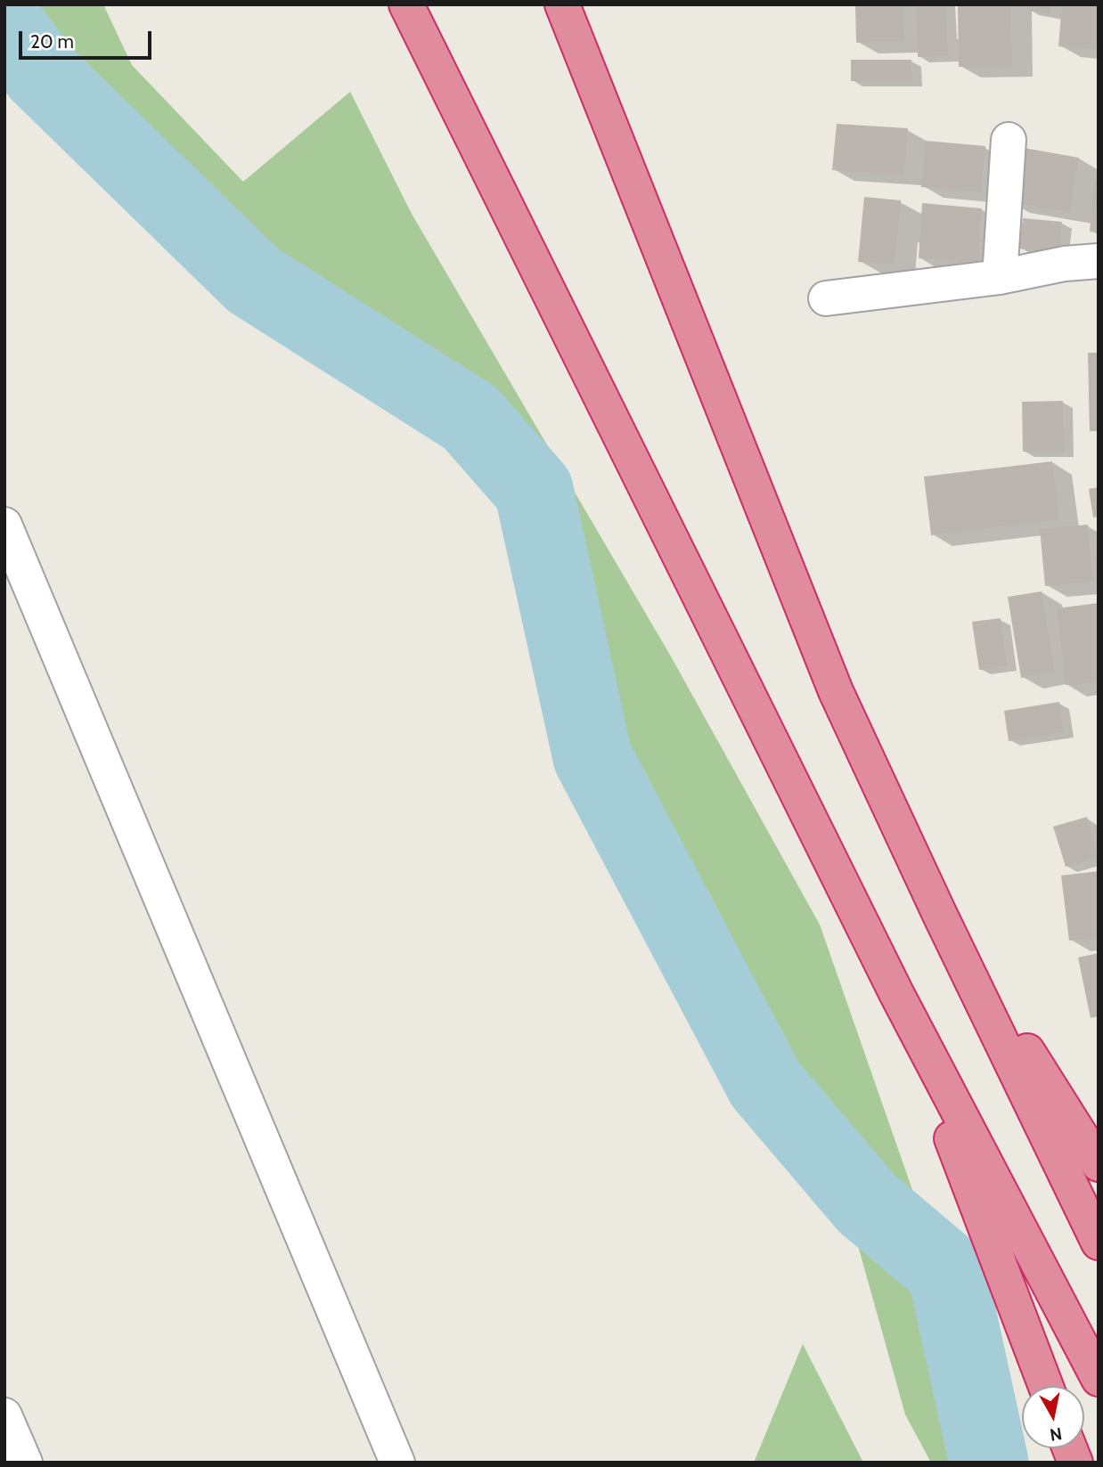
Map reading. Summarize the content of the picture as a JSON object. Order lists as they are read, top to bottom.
{
  "scale_bar": "20 m",
  "north": "bottom"
}
